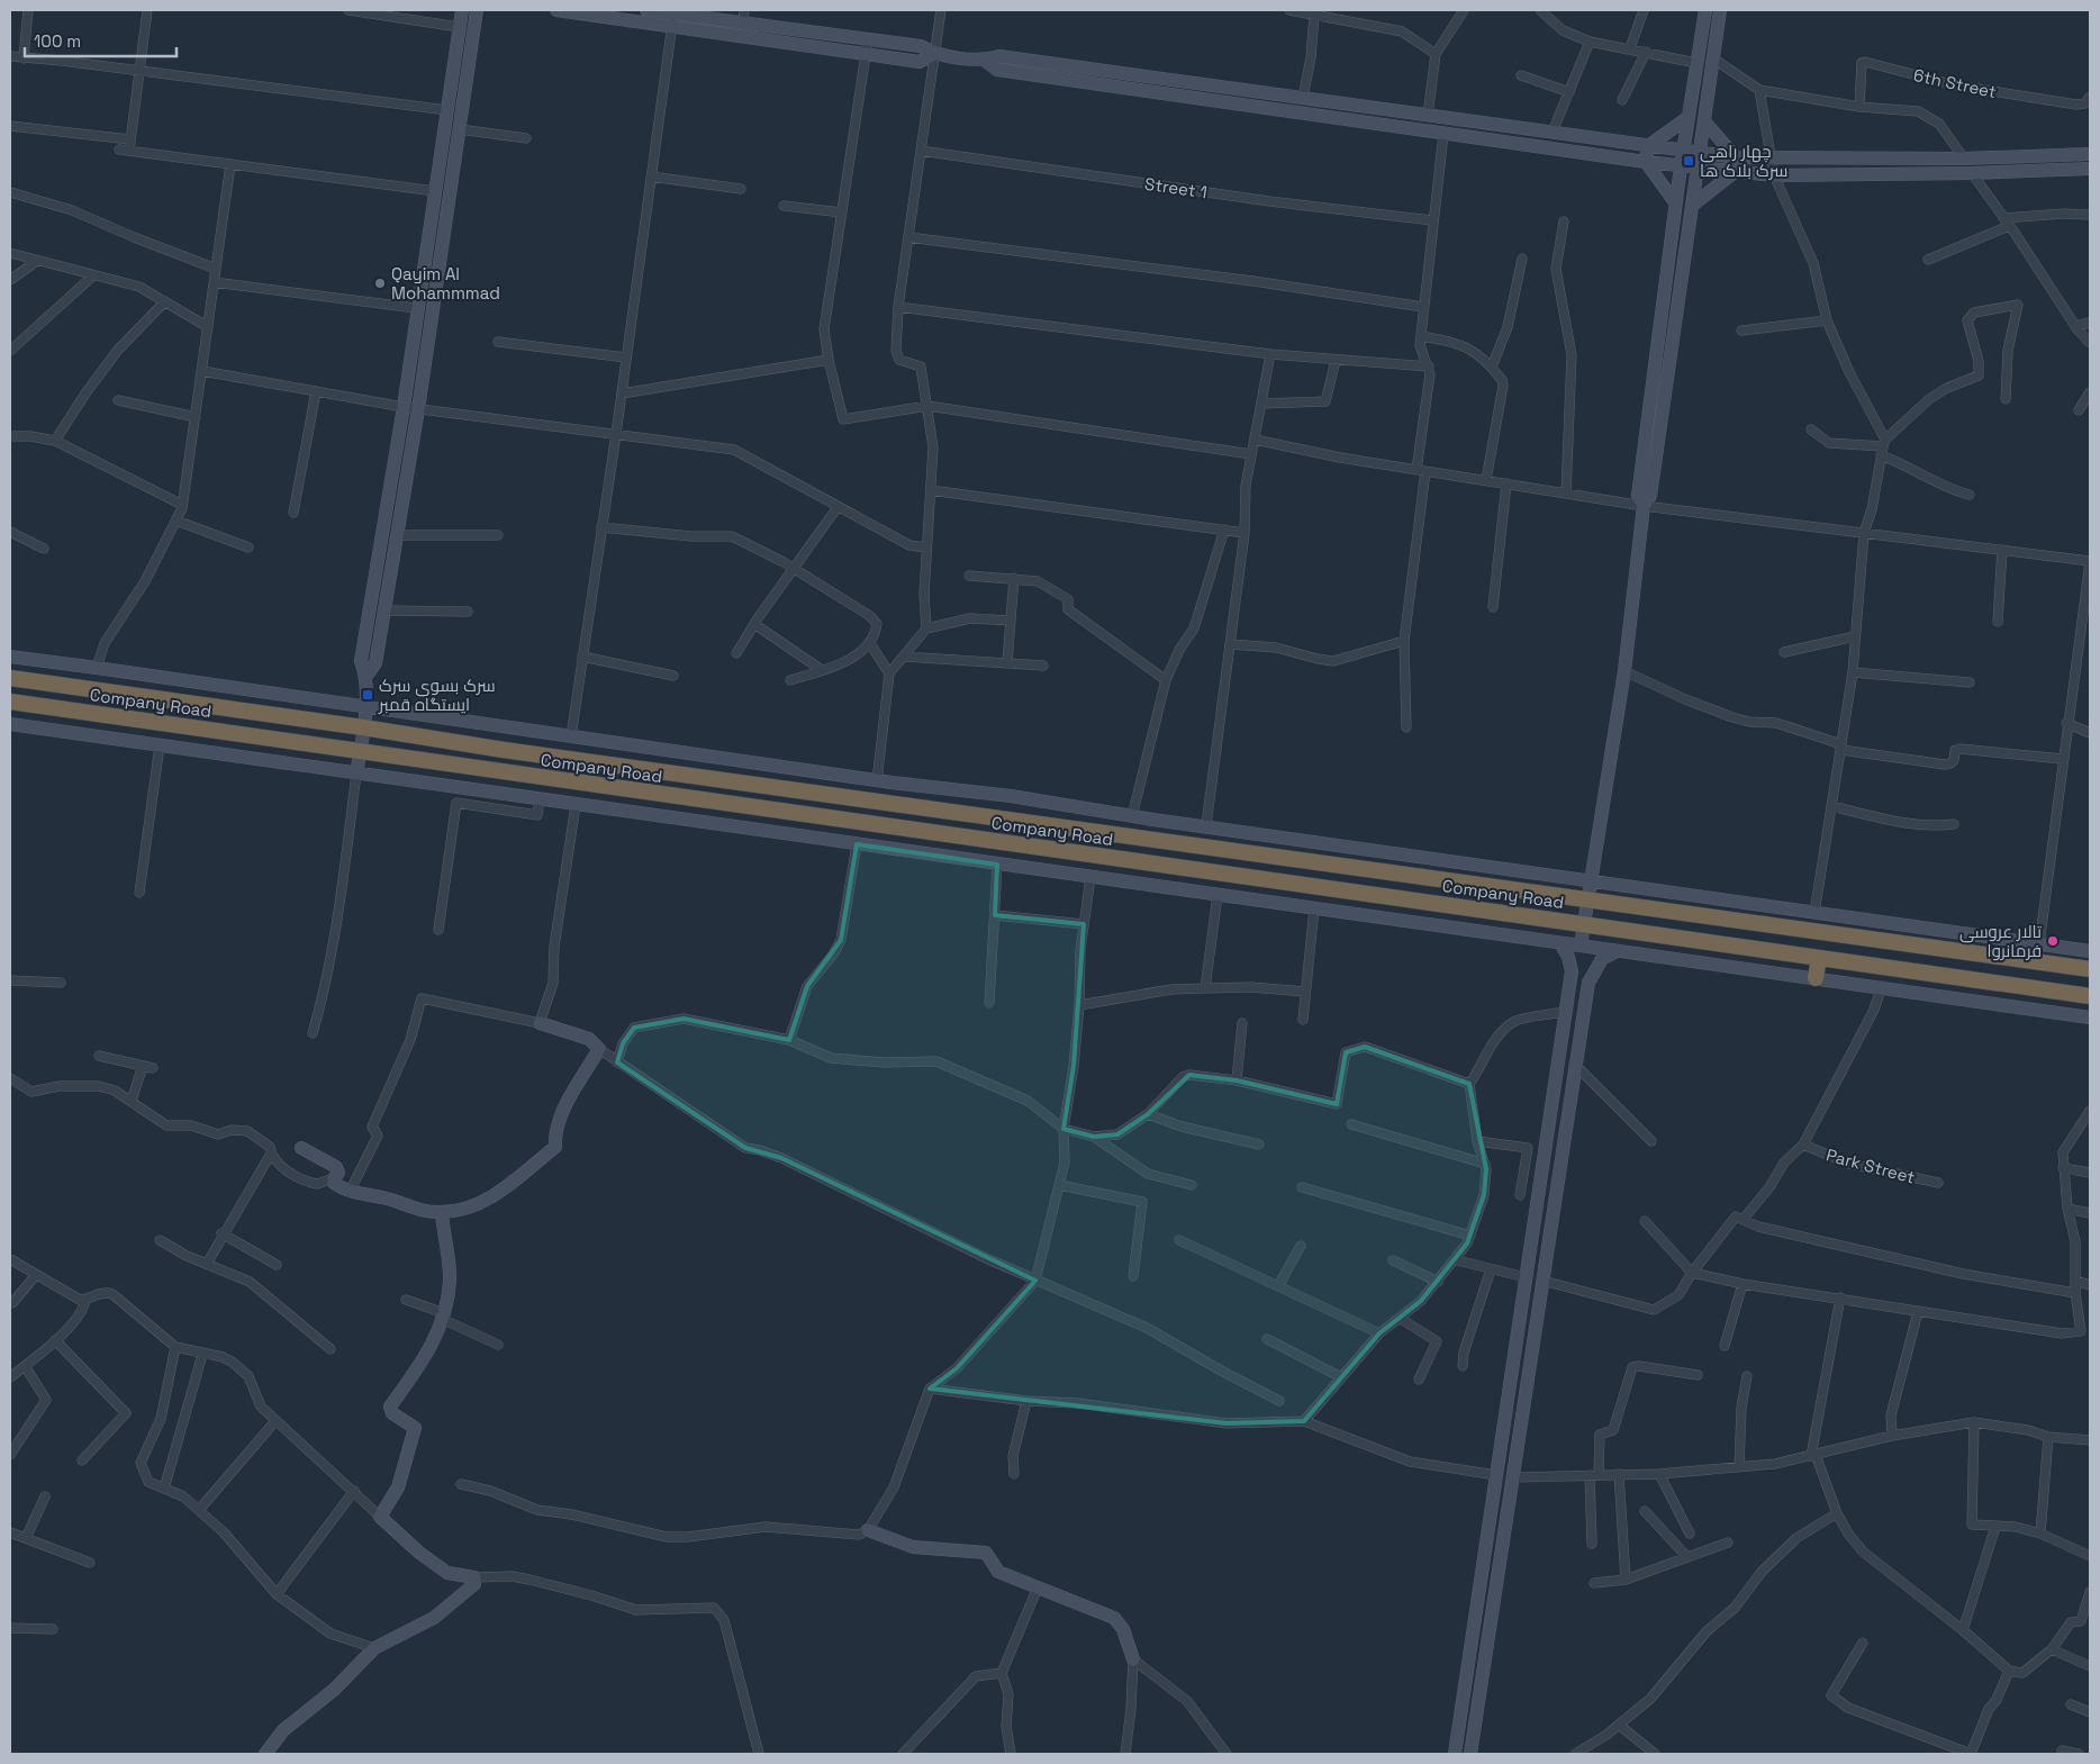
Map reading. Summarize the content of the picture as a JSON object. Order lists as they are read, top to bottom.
{
  "streets": {
    "highway": ["Company Road"],
    "street": ["6th Street", "Street 1", "Park Street"]
  },
  "places": {
    "transit": ["چهار راهی سرک بلاک ها", "سرک بسوی سرک ایستگاه قمبر"],
    "other": ["Qayim Al Mohammmad", "تالار عروسی فرمانروا"]
  },
  "scale_bar": "100 m"
}
